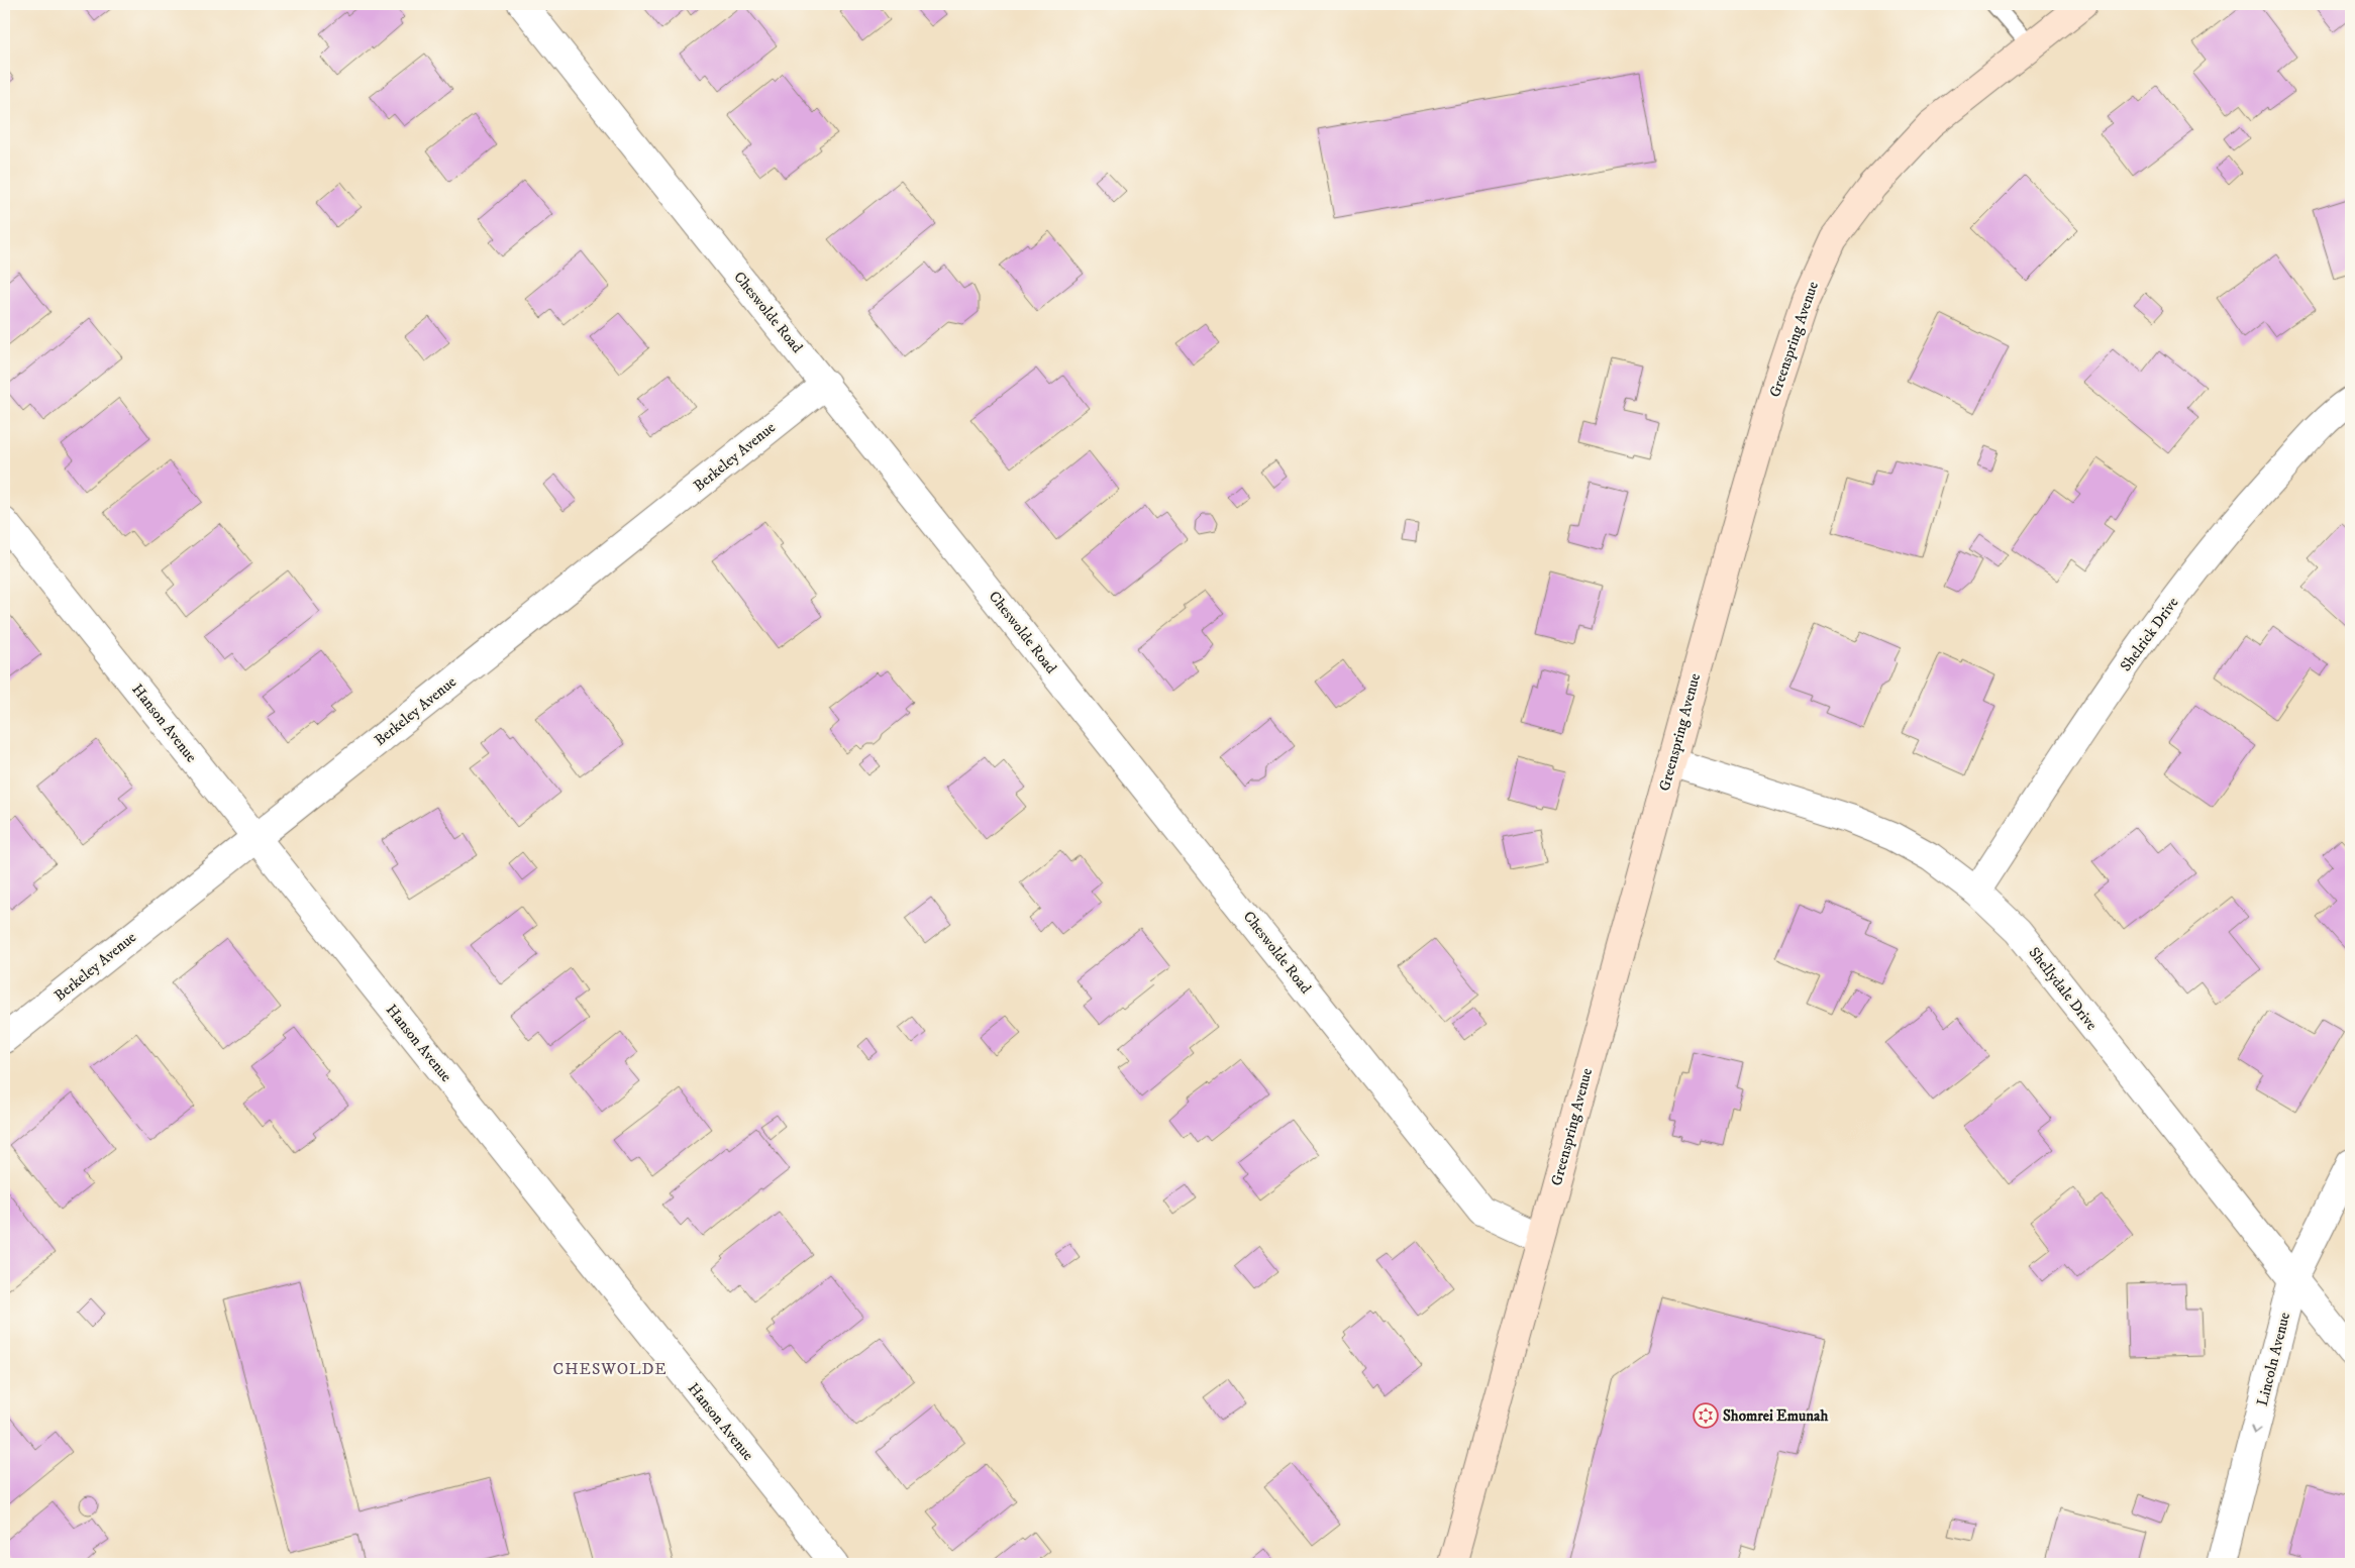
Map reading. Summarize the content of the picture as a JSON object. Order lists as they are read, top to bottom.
{
  "streets": {
    "main road": ["Greenspring Avenue"],
    "street": [
      "Cheswolde Road",
      "Berkeley Avenue",
      "Shelrick Drive",
      "Hanson Avenue",
      "Shellydale Drive",
      "Lincoln Avenue"
    ]
  },
  "crossings": [
    ["Cheswolde Road", "Greenspring Avenue"],
    ["Cheswolde Road", "Berkeley Avenue"],
    ["Greenspring Avenue", "Shellydale Drive"],
    ["Berkeley Avenue", "Hanson Avenue"],
    ["Shelrick Drive", "Shellydale Drive"],
    ["Shellydale Drive", "Lincoln Avenue"]
  ],
  "one_way": ["Lincoln Avenue"],
  "districts": ["CHESWOLDE"],
  "places": {
    "synagogue": ["Shomrei Emunah"]
  }
}
